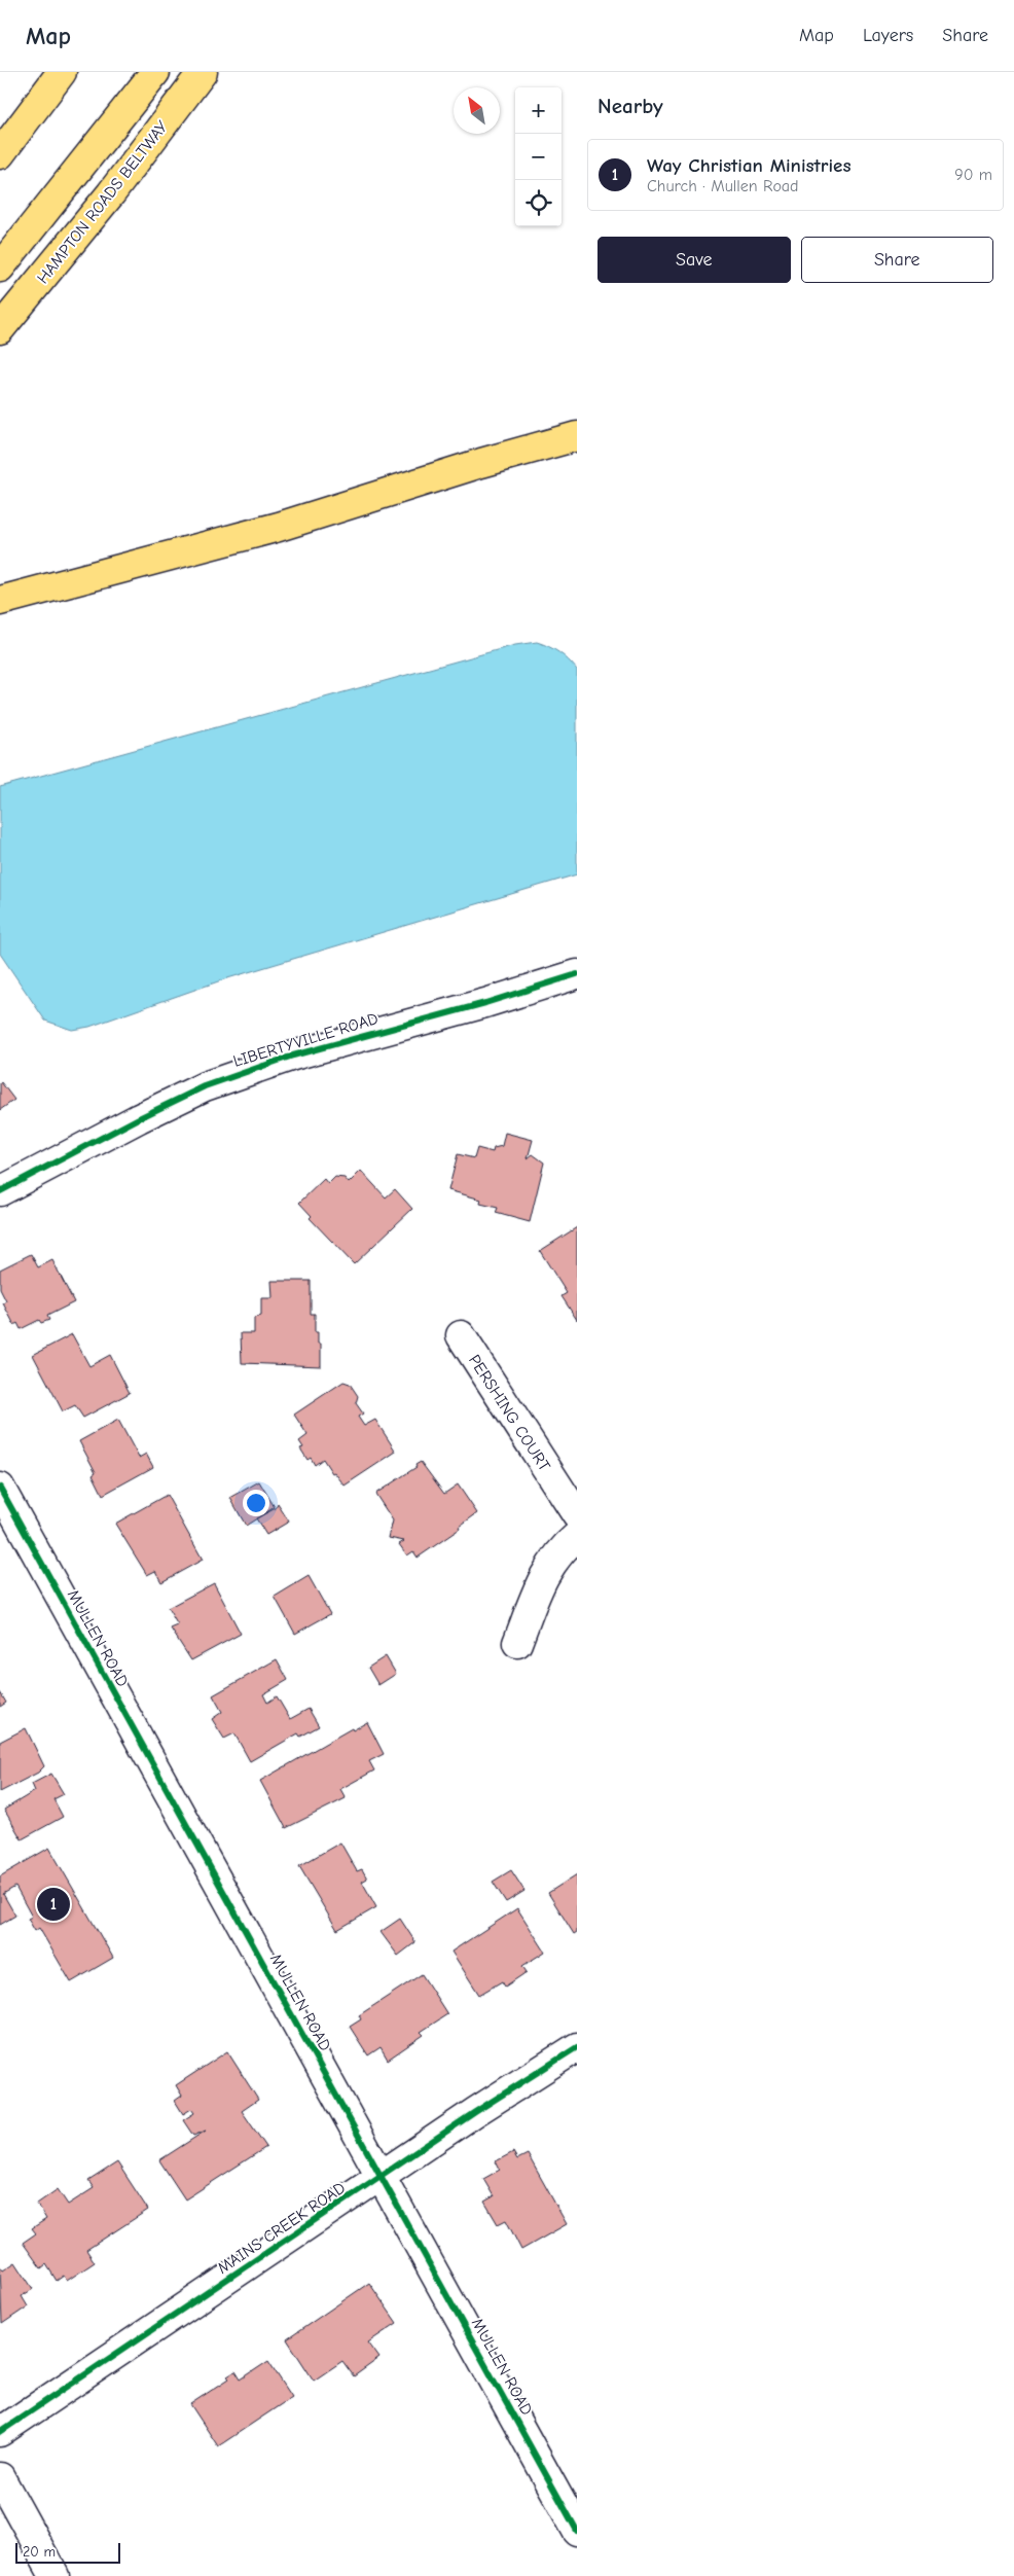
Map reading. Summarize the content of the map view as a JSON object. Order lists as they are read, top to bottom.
{
  "streets": {
    "highway": ["HAMPTON ROADS BELTWAY"],
    "street": [
      "LIBERTYVILLE ROAD",
      "PERSHING COURT",
      "MULLEN ROAD",
      "MAINS CREEK ROAD"
    ]
  },
  "crossings": [
    ["MULLEN ROAD", "MAINS CREEK ROAD"]
  ],
  "scale_bar": "20 m",
  "north": "top left",
  "page": {
    "header": "Map",
    "nav": ["Map", "Layers", "Share"],
    "heading": "Nearby",
    "map_buttons": ["+", "−"],
    "list": [
      {
        "mark": "1",
        "name": "Way Christian Ministries",
        "note": "Church · Mullen Road",
        "value": "90 m"
      }
    ],
    "buttons": ["Save", "Share"],
    "pins": "1",
    "scale": "20 m"
  }
}
